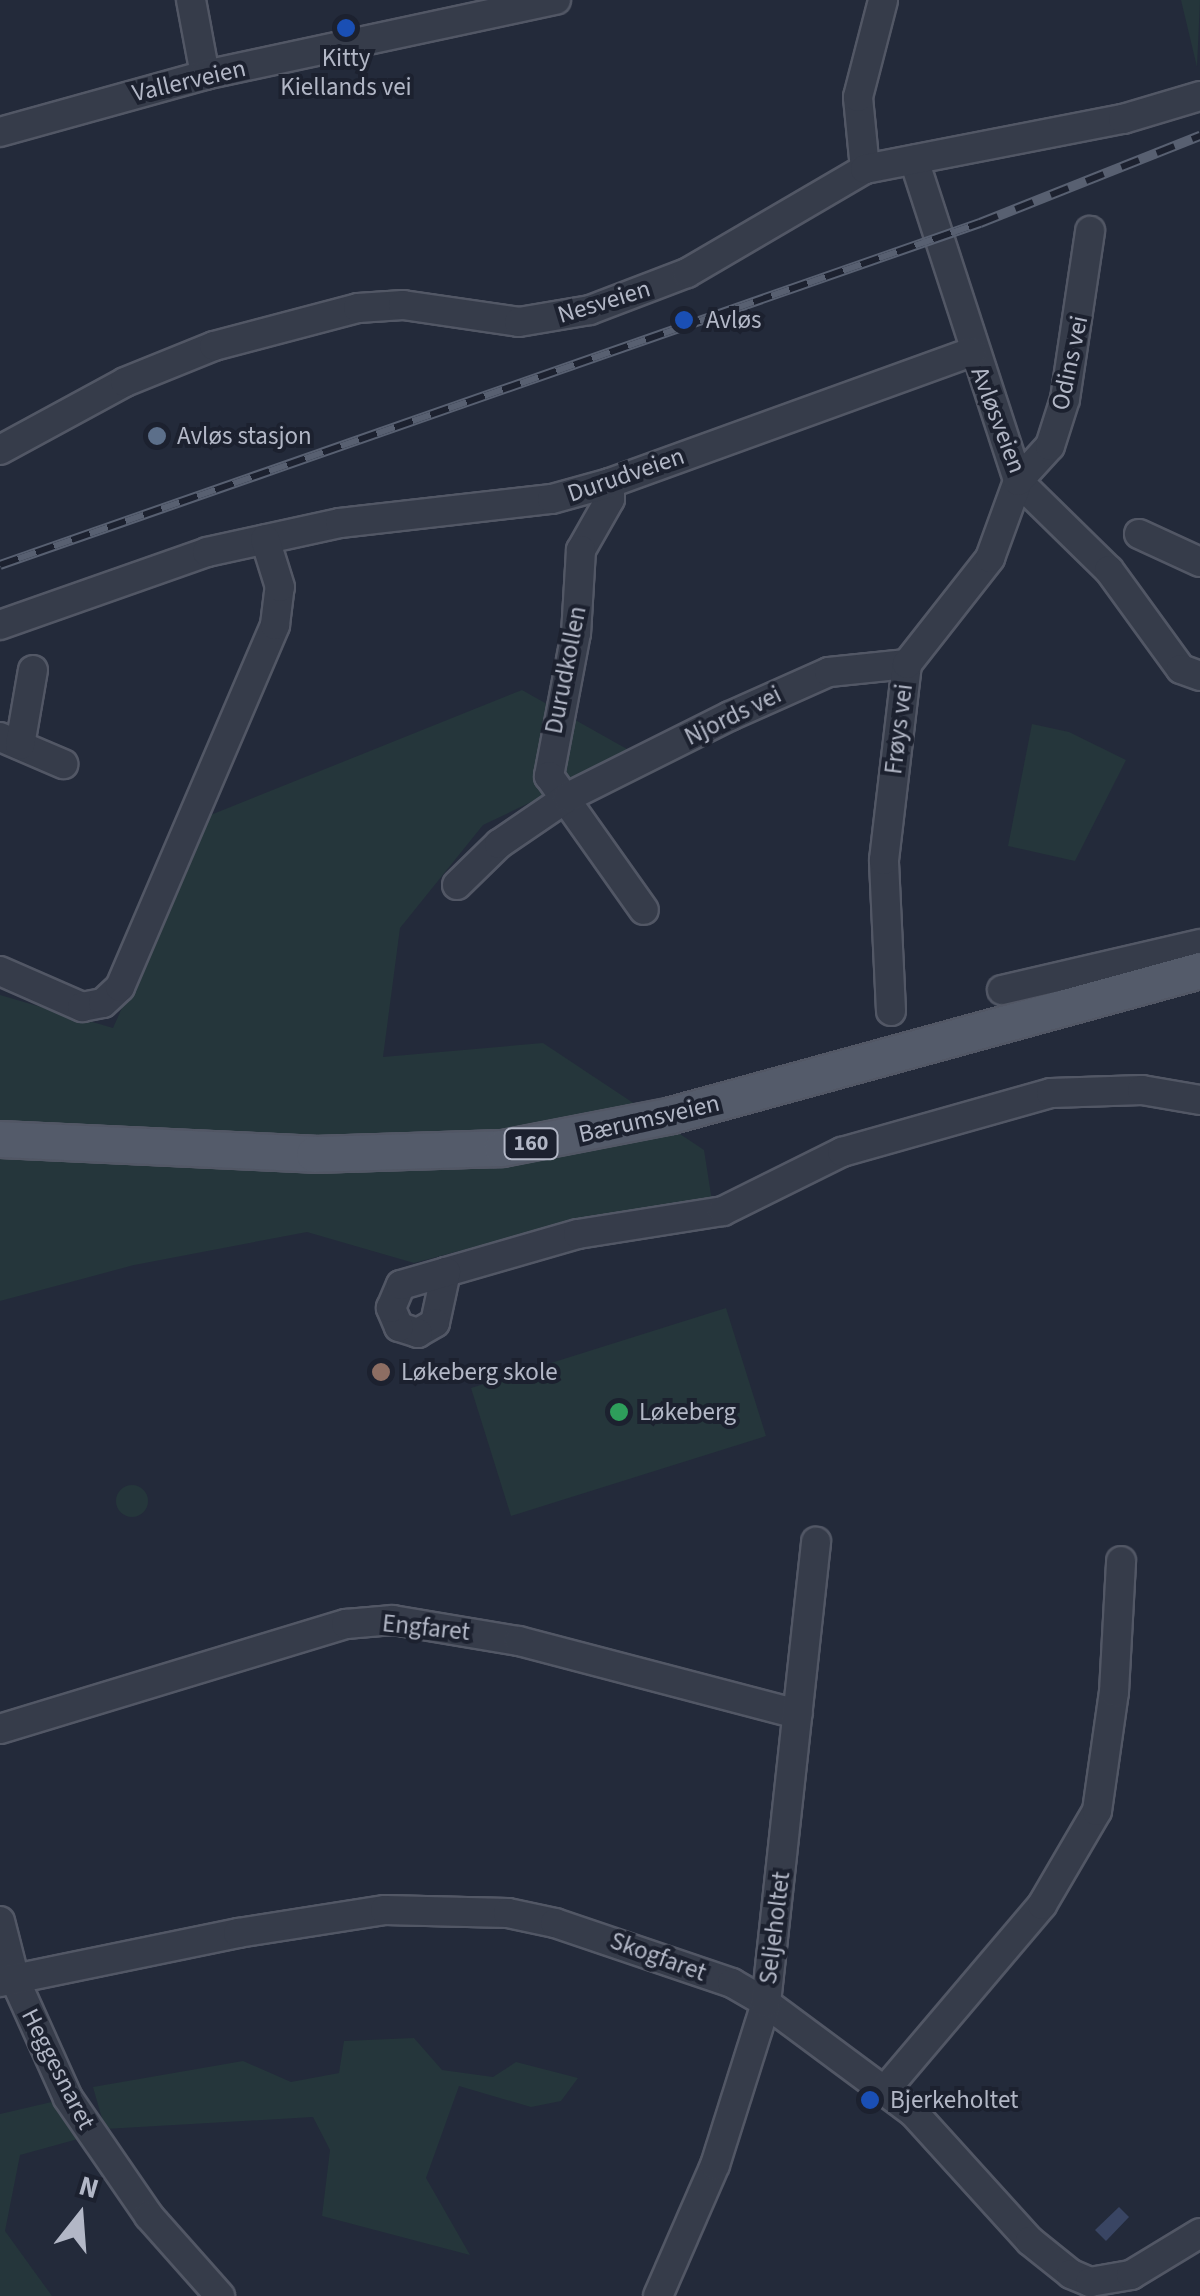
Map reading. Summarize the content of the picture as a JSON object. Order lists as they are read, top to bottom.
{
  "streets": {
    "main road": ["Bærumsveien", "160"],
    "street": [
      "Vallerveien",
      "Nesveien",
      "Odins vei",
      "Avløsveien",
      "Durudveien",
      "Durudkollen",
      "Njords vei",
      "Frøys vei",
      "Engfaret",
      "Seljeholtet",
      "Skogfaret",
      "Heggesnaret"
    ]
  },
  "crossings": [
    ["Nesveien", "Avløsveien"],
    ["Odins vei", "Avløsveien"],
    ["Odins vei", "Frøys vei"],
    ["Avløsveien", "Durudveien"],
    ["Avløsveien", "Frøys vei"],
    ["Durudveien", "Durudkollen"],
    ["Durudkollen", "Njords vei"],
    ["Njords vei", "Frøys vei"],
    ["Engfaret", "Seljeholtet"],
    ["Seljeholtet", "Skogfaret"],
    ["Skogfaret", "Heggesnaret"]
  ],
  "places": [
    "Kitty Kiellands vei",
    "Avløs",
    "Avløs stasjon",
    "Løkeberg skole",
    "Løkeberg",
    "Bjerkeholtet"
  ],
  "north": "top"
}
